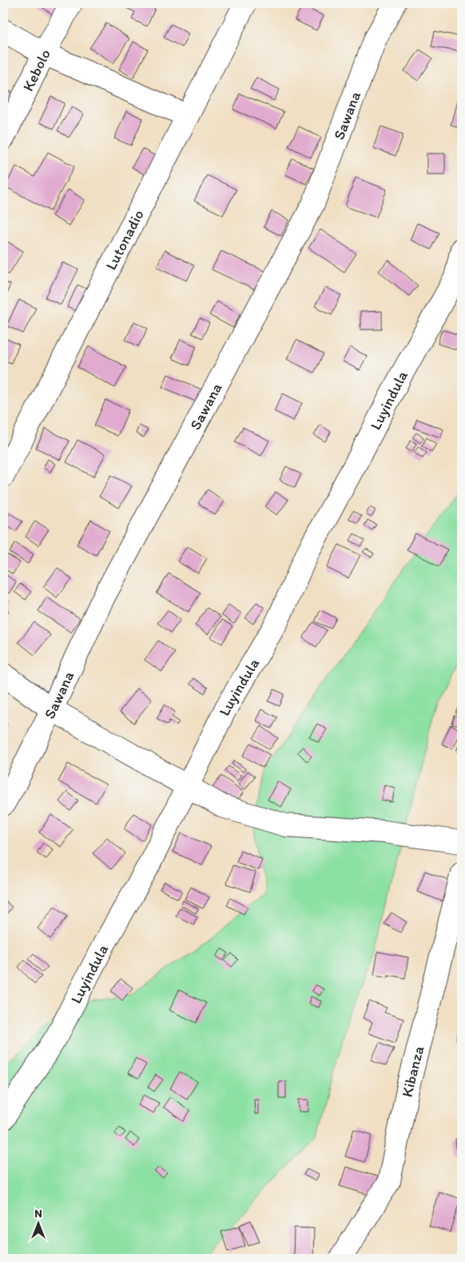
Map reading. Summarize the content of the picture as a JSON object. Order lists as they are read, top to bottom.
{
  "streets": {
    "street": [
      "Kebolo",
      "Sawana",
      "Lutonadio",
      "Luyindula",
      "Kibanza"
    ]
  },
  "north": "top"
}
